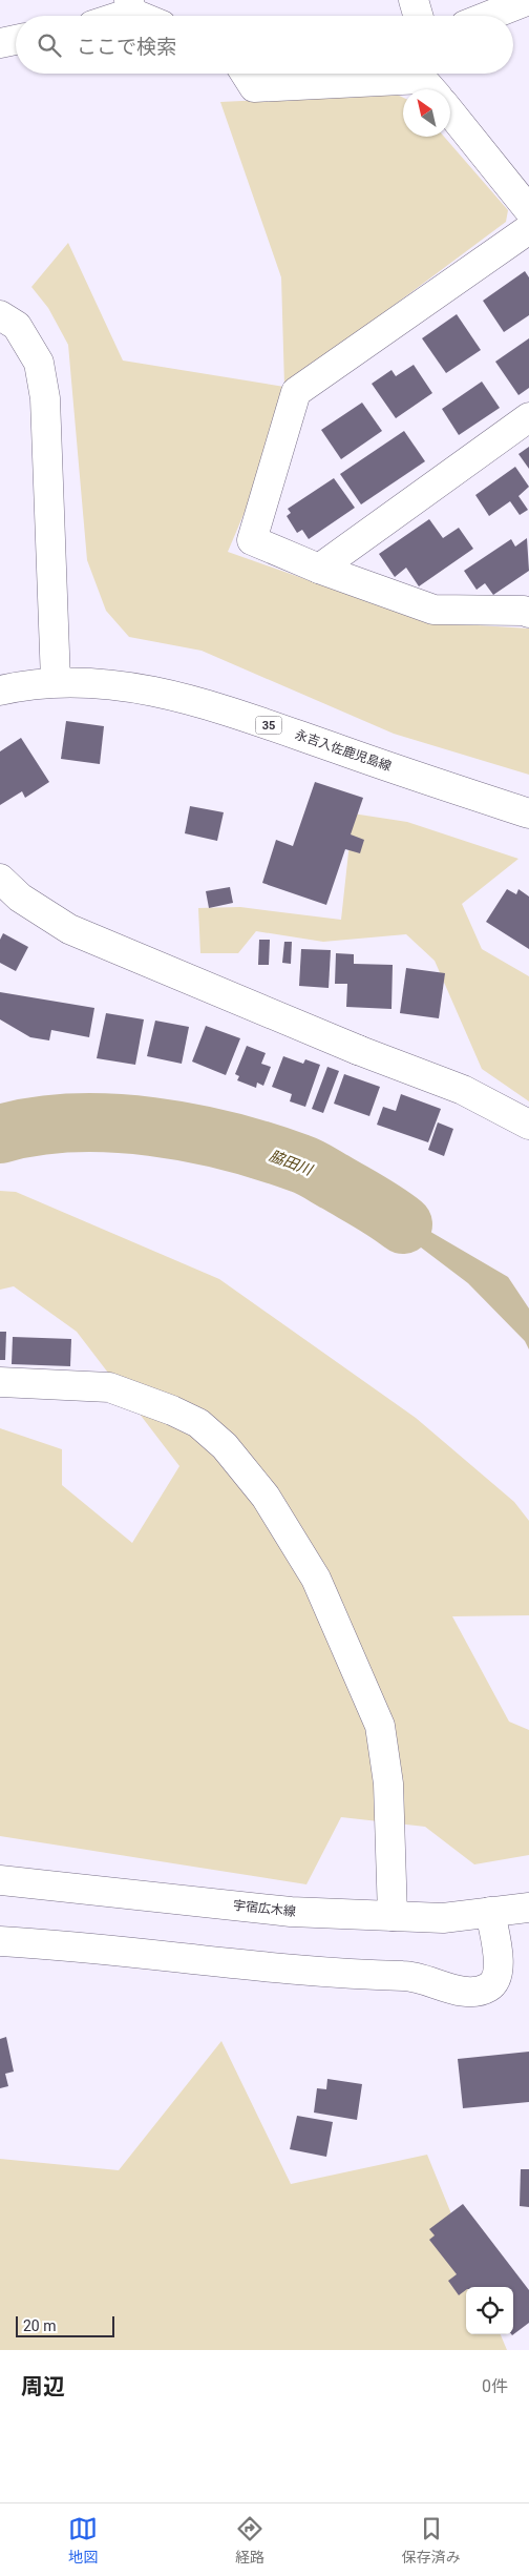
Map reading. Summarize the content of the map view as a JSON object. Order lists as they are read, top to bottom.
{
  "streets": {
    "street": ["35", "永吉入佐鹿児島線", "宇宿広木線"]
  },
  "water": ["脇田川"],
  "scale_bar": "20 m",
  "north": "top left",
  "page": {
    "search": "ここで検索",
    "scale": "20 m",
    "heading": ["周辺", "0件"],
    "nav": ["地図", "経路", "保存済み"]
  }
}
